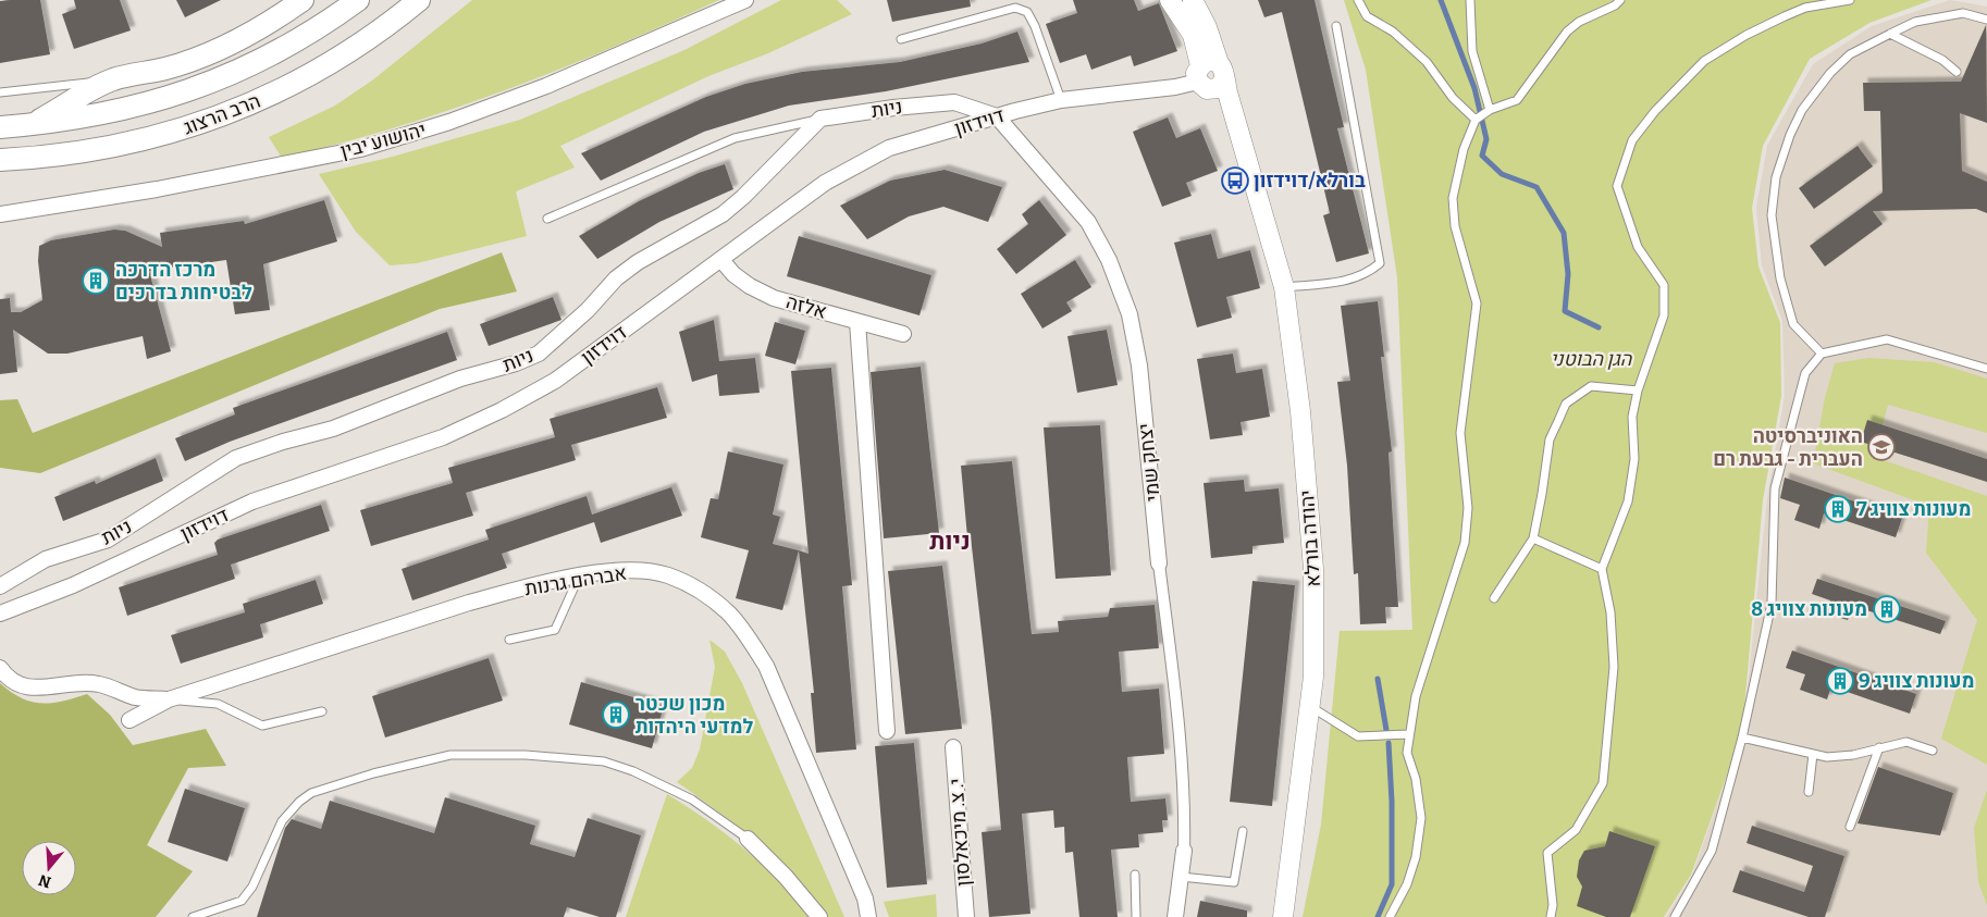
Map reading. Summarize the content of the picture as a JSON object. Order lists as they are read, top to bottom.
{
  "streets": {
    "main road": ["הרב הרצוג"],
    "street": [
      "ניות",
      "דוידזון",
      "יהושוע יבין",
      "אלזה",
      "יצחק שמי",
      "יהודה בורלא",
      "אברהם גרנות",
      "י. צ. מיכאלסון"
    ]
  },
  "crossings": [
    ["ניות", "דוידזון"],
    ["ניות", "יצחק שמי"],
    ["דוידזון", "אלזה"],
    ["דוידזון", "יצחק שמי"],
    ["דוידזון", "יהודה בורלא"]
  ],
  "districts": ["ניות"],
  "parks": ["הגן הבוטני"],
  "places": {
    "bus stop": ["בורלא/דוידזון"],
    "building": [
      "מרכז הדרכה לבטיחות בדרכים",
      "מעונות צוויג 7",
      "מעונות צוויג 8",
      "מעונות צוויג 9",
      "מכון שכטר למדעי היהדות"
    ],
    "school or university": ["האוניברסיטה העברית - גבעת רם"]
  },
  "north": "bottom"
}
